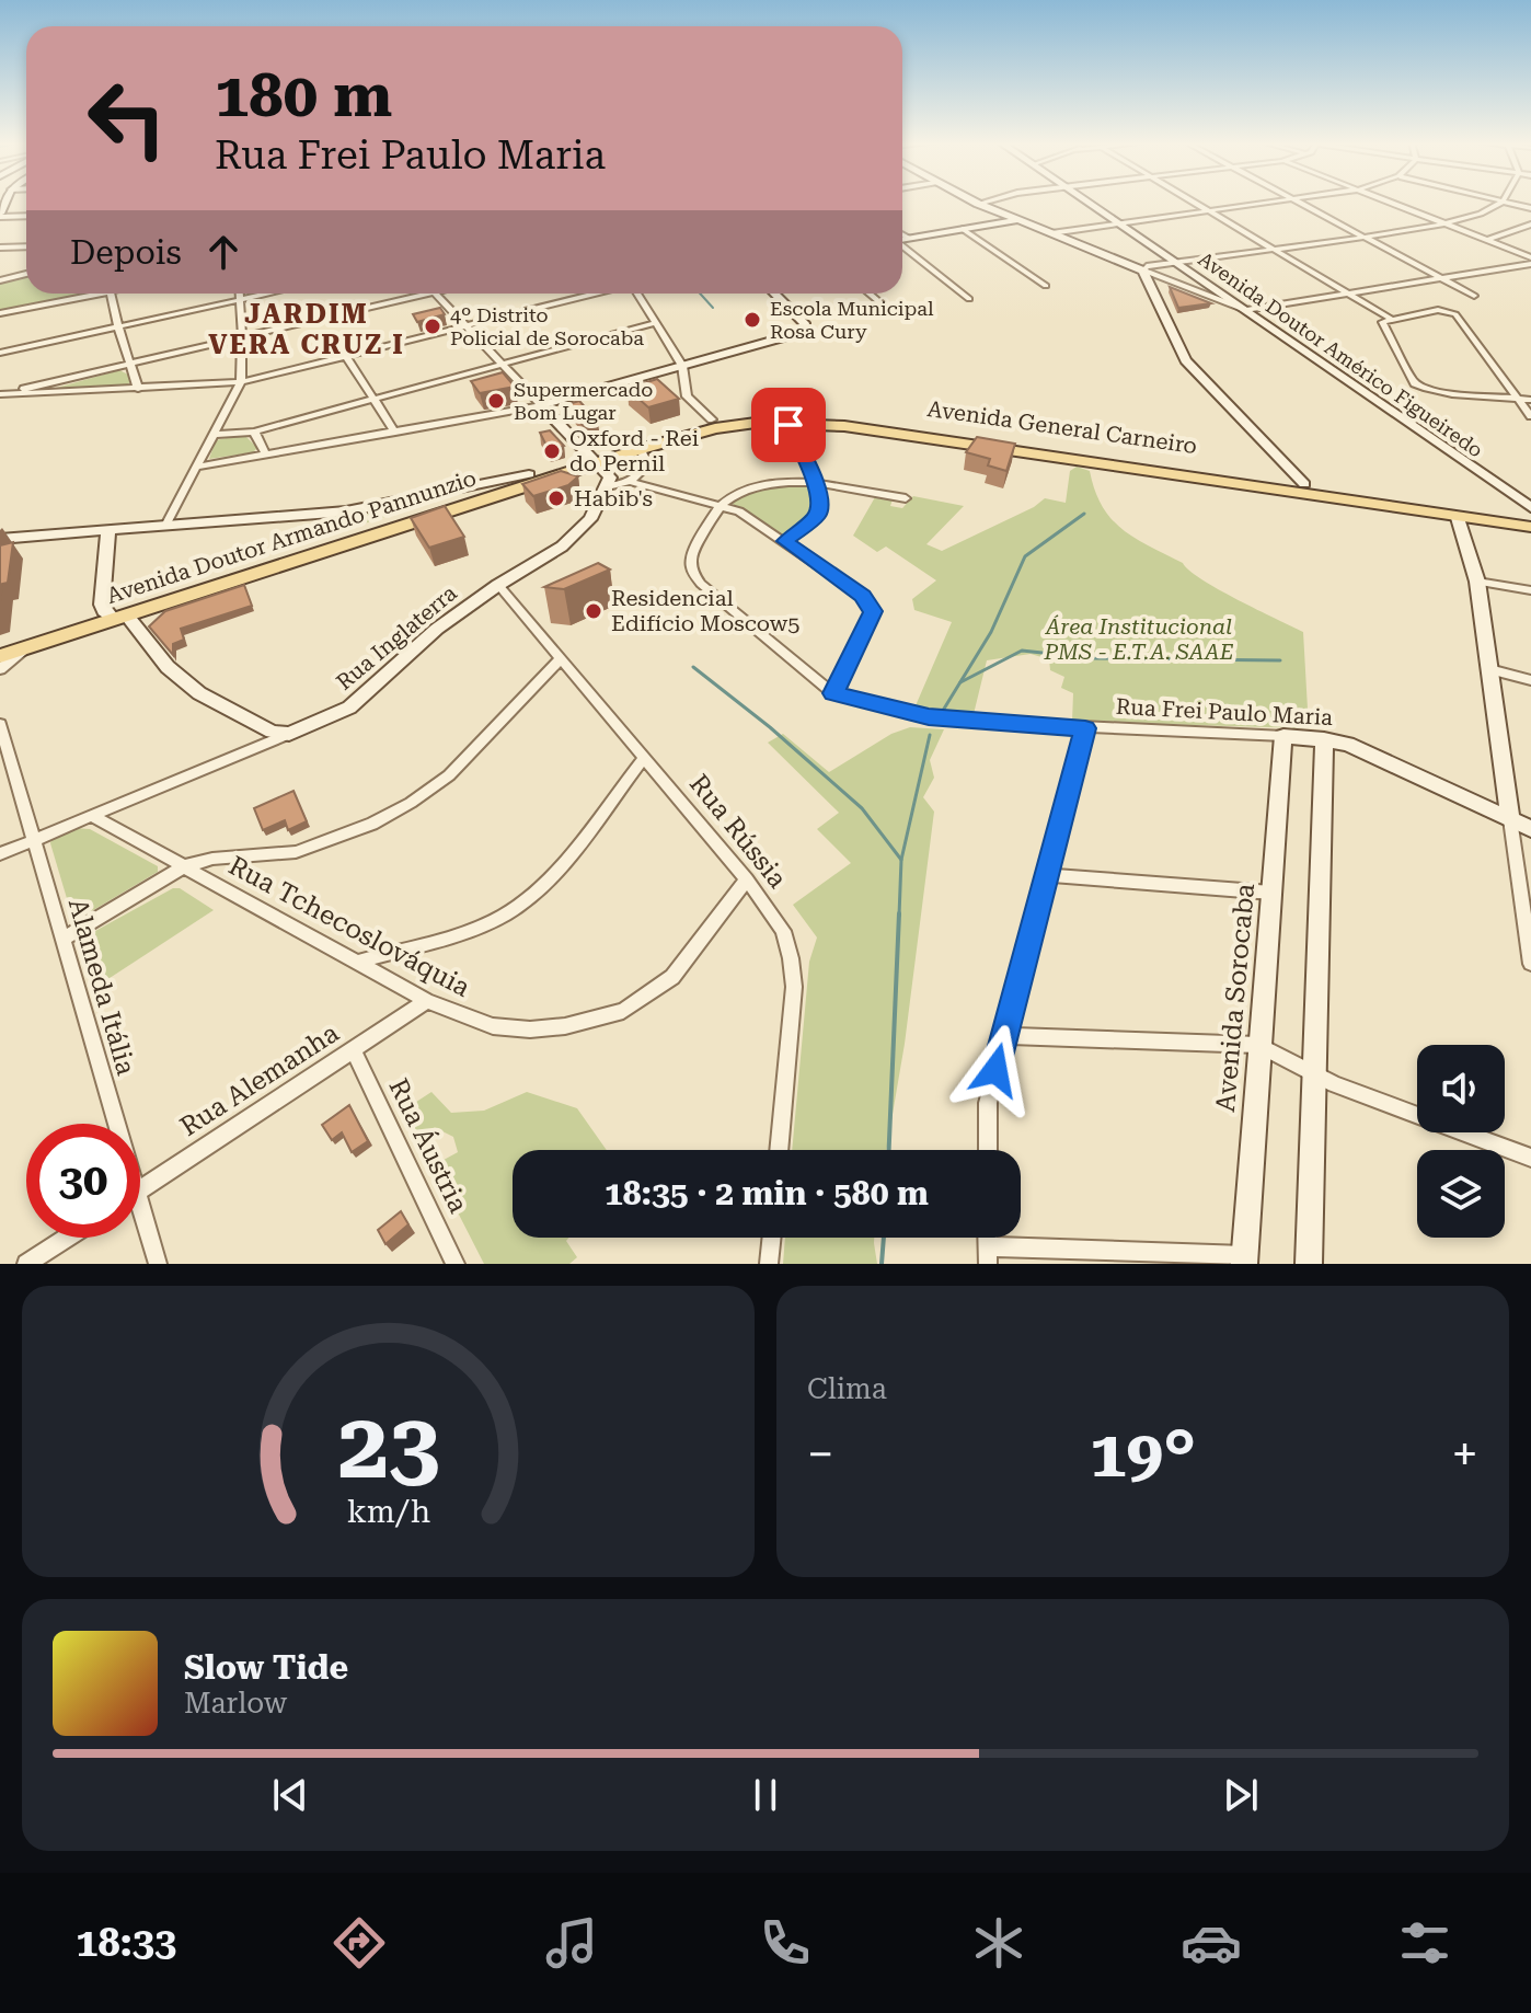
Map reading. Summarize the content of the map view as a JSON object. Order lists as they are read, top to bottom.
{
  "streets": {
    "main road": ["Avenida General Carneiro", "Avenida Doutor Armando Pannunzio"],
    "street": [
      "Avenida Doutor Américo Figueiredo",
      "Rua Inglaterra",
      "Rua Frei Paulo Maria",
      "Rua Rússia",
      "Rua Tchecoslováquia",
      "Alameda Itália",
      "Avenida Sorocaba",
      "Rua Alemanha",
      "Rua Áustria"
    ]
  },
  "crossings": [
    ["Avenida General Carneiro", "Avenida Doutor Armando Pannunzio"],
    ["Rua Inglaterra", "Rua Rússia"],
    ["Rua Inglaterra", "Rua Tchecoslováquia"],
    ["Rua Inglaterra", "Alameda Itália"],
    ["Rua Frei Paulo Maria", "Avenida Sorocaba"],
    ["Rua Rússia", "Rua Tchecoslováquia"],
    ["Rua Tchecoslováquia", "Rua Alemanha"],
    ["Rua Alemanha", "Rua Áustria"]
  ],
  "districts": ["JARDIM VERA CRUZ I"],
  "parks": ["Área Institucional PMS - E.T.A. SAAE"],
  "places": [
    "Escola Municipal Rosa Cury",
    "4º Distrito Policial de Sorocaba",
    "Supermercado Bom Lugar",
    "Oxford - Rei do Pernil",
    "Habib's",
    "Residencial Edifício Moscow5"
  ],
  "page": {
    "turn": ["180 m", "Rua Frei Paulo Maria"],
    "then": "Depois",
    "limit": "30",
    "trip": "18:35 · 2 min · 580 m",
    "tile": "Clima",
    "heat": ["−", "19°", "+"],
    "song": ["Slow Tide", "Marlow"],
    "tabs": "18:33",
    "gauge": ["23", "km/h"]
  }
}
